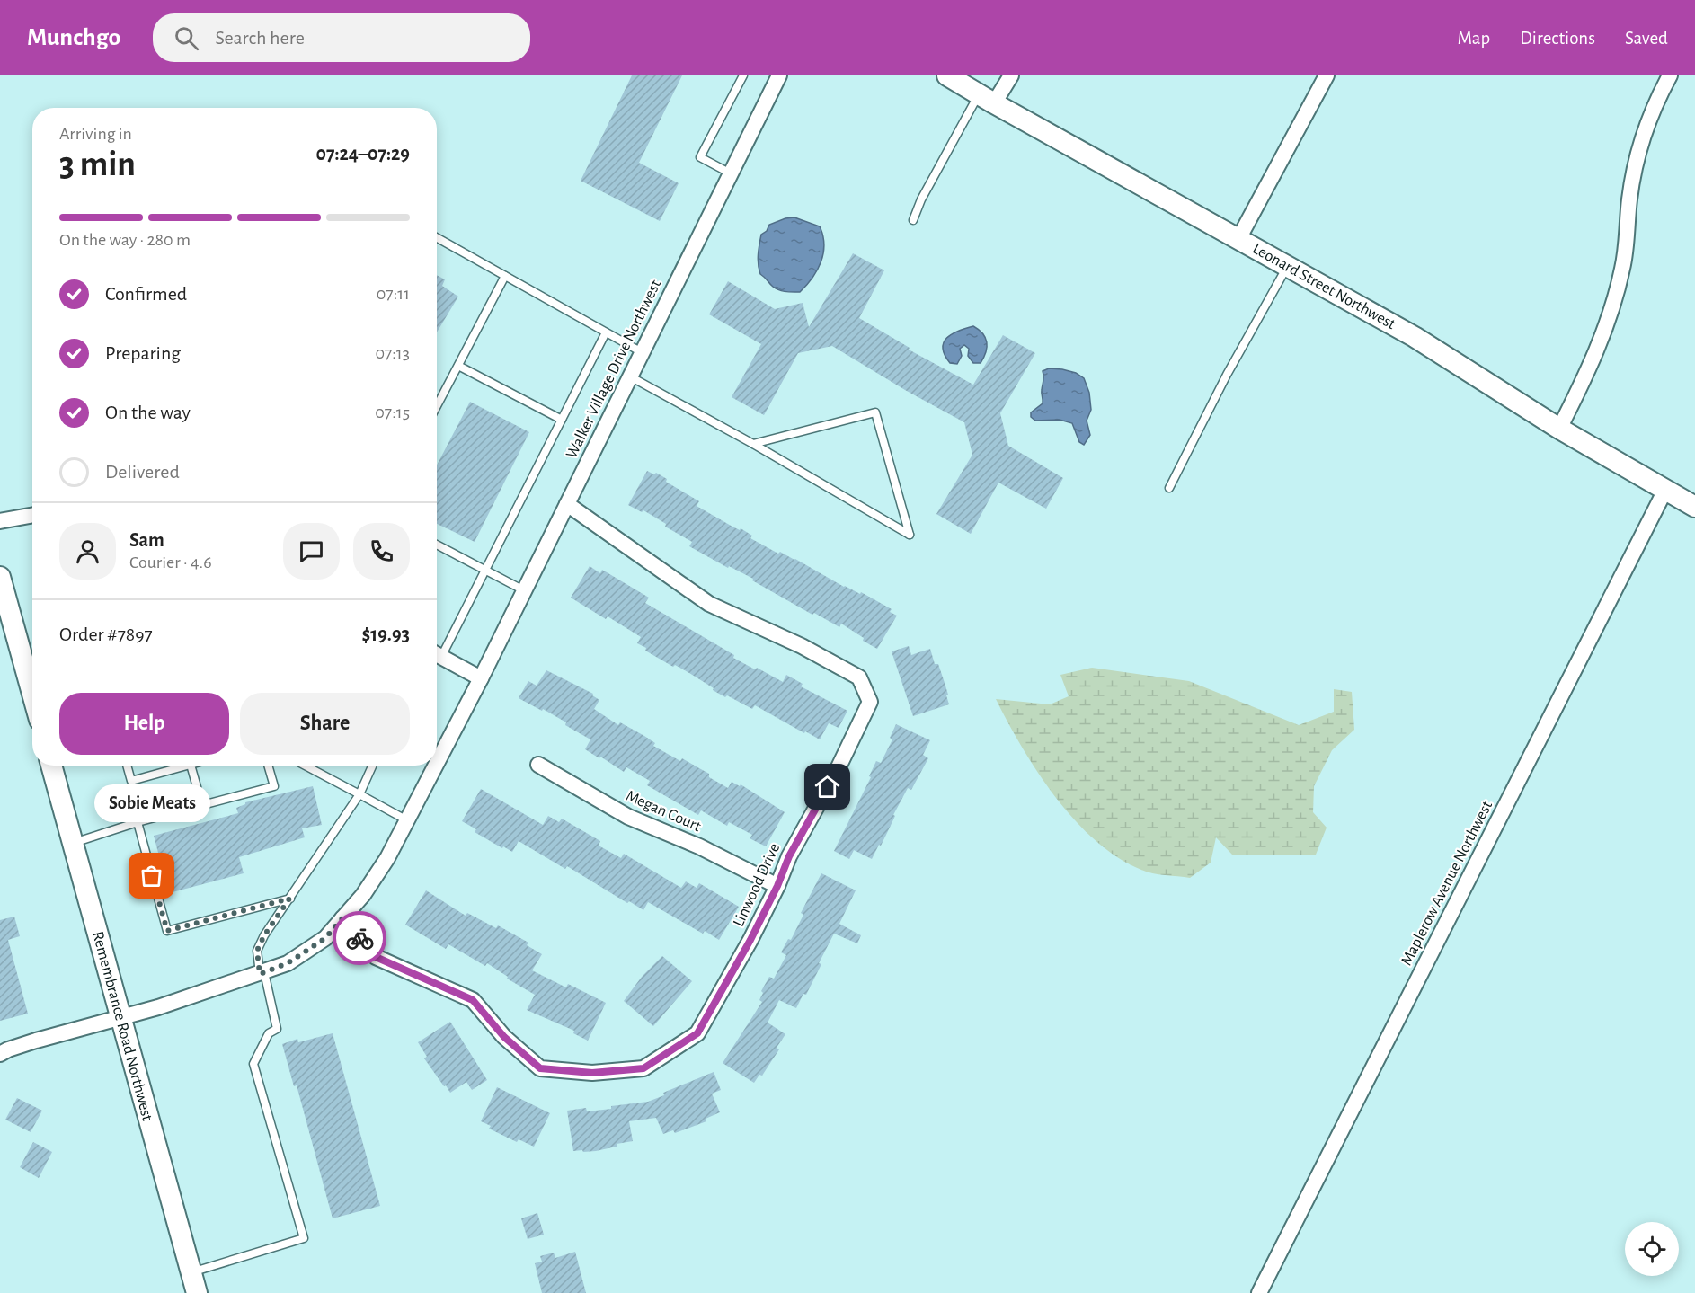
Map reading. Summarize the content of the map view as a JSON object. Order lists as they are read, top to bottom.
{
  "streets": {
    "main road": ["Leonard Street Northwest", "Remembrance Road Northwest"],
    "street": [
      "Walker Village Drive Northwest",
      "Megan Court",
      "Maplerow Avenue Northwest",
      "Linwood Drive"
    ]
  },
  "crossings": [
    ["Leonard Street Northwest", "Maplerow Avenue Northwest"],
    ["Walker Village Drive Northwest", "Linwood Drive"],
    ["Walker Village Drive Northwest", "Remembrance Road Northwest"],
    ["Megan Court", "Linwood Drive"]
  ],
  "places": ["Sobie Meats"],
  "page": {
    "header": "Munchgo",
    "search": "Search here",
    "nav": ["Map", "Directions", "Saved"],
    "heading": ["3 min", "Arriving in", "07:24–07:29"],
    "panel": [
      "Sam",
      "Courier · 4.6",
      "Order #7897",
      "$19.93"
    ],
    "bar": "On the way · 280 m",
    "list": [
      ["Confirmed", "07:11"],
      ["Preparing", "07:13"],
      ["On the way", "07:15"],
      "Delivered"
    ],
    "buttons": ["Help", "Share"],
    "bubble": "Sobie Meats"
  }
}
